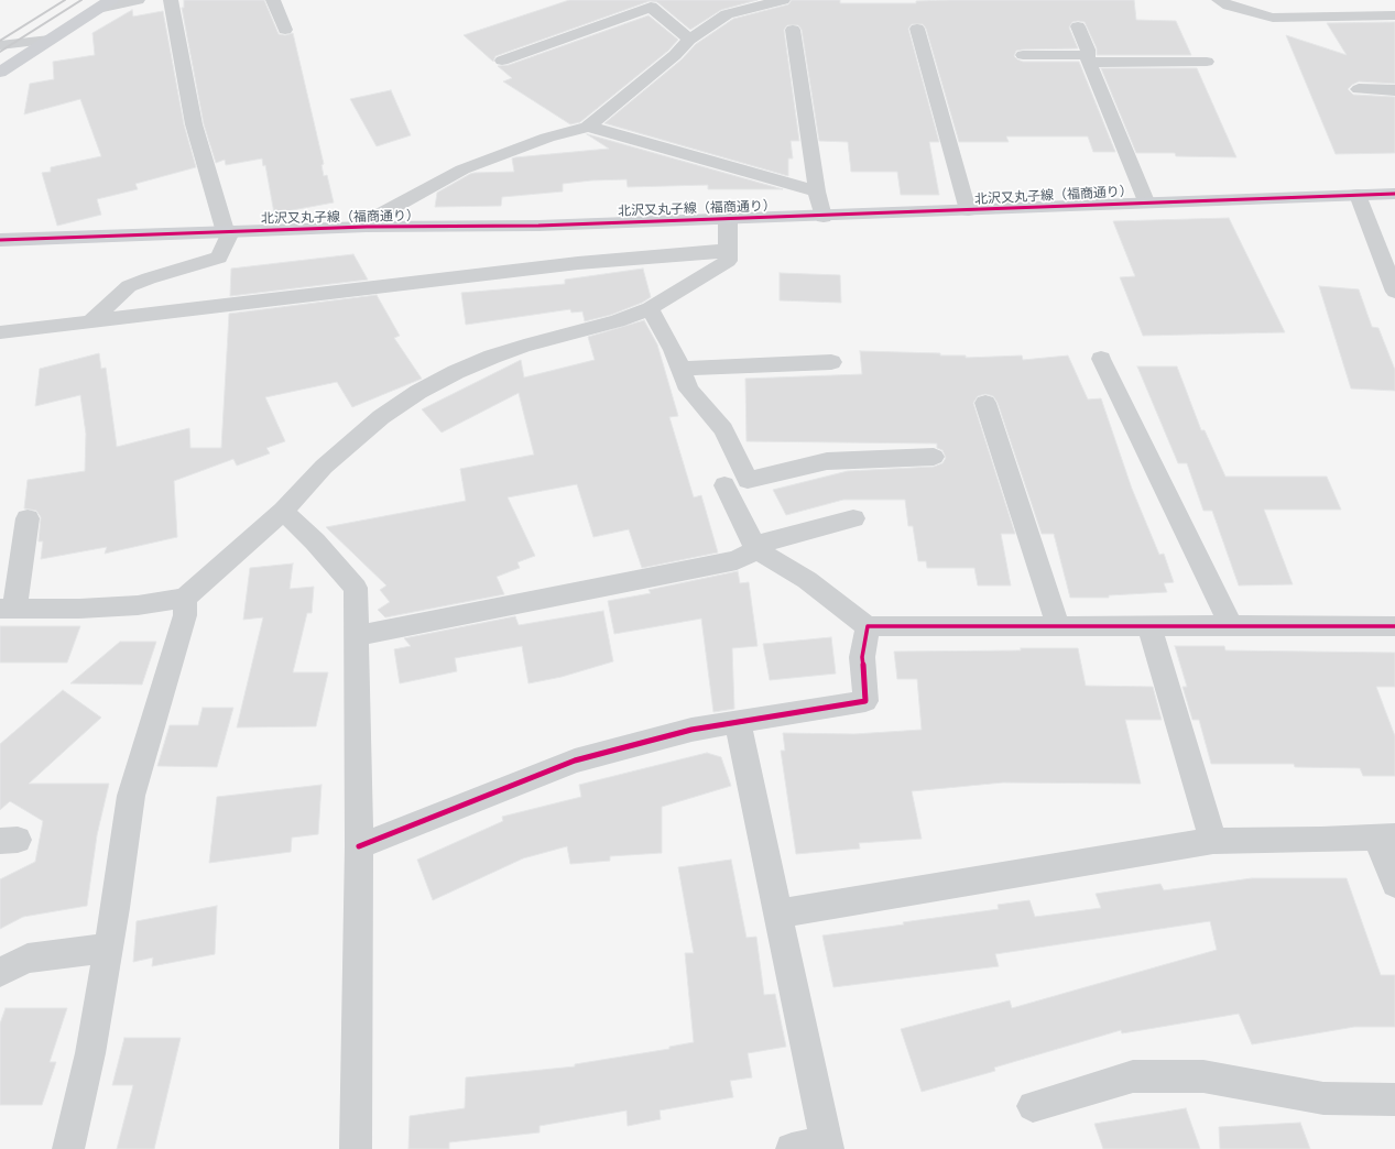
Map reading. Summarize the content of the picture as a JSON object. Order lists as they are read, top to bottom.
{
  "streets": {
    "street": ["北沢又丸子線（福商通り）"]
  }
}
